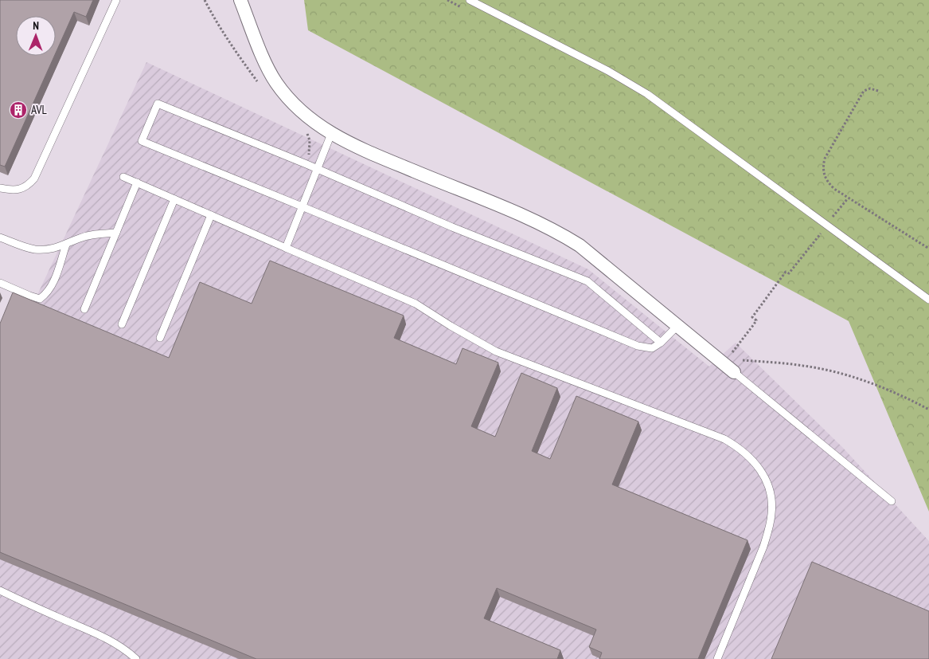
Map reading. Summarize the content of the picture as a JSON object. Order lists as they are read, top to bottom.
{
  "places": {
    "building": ["AVL"]
  },
  "north": "top"
}
